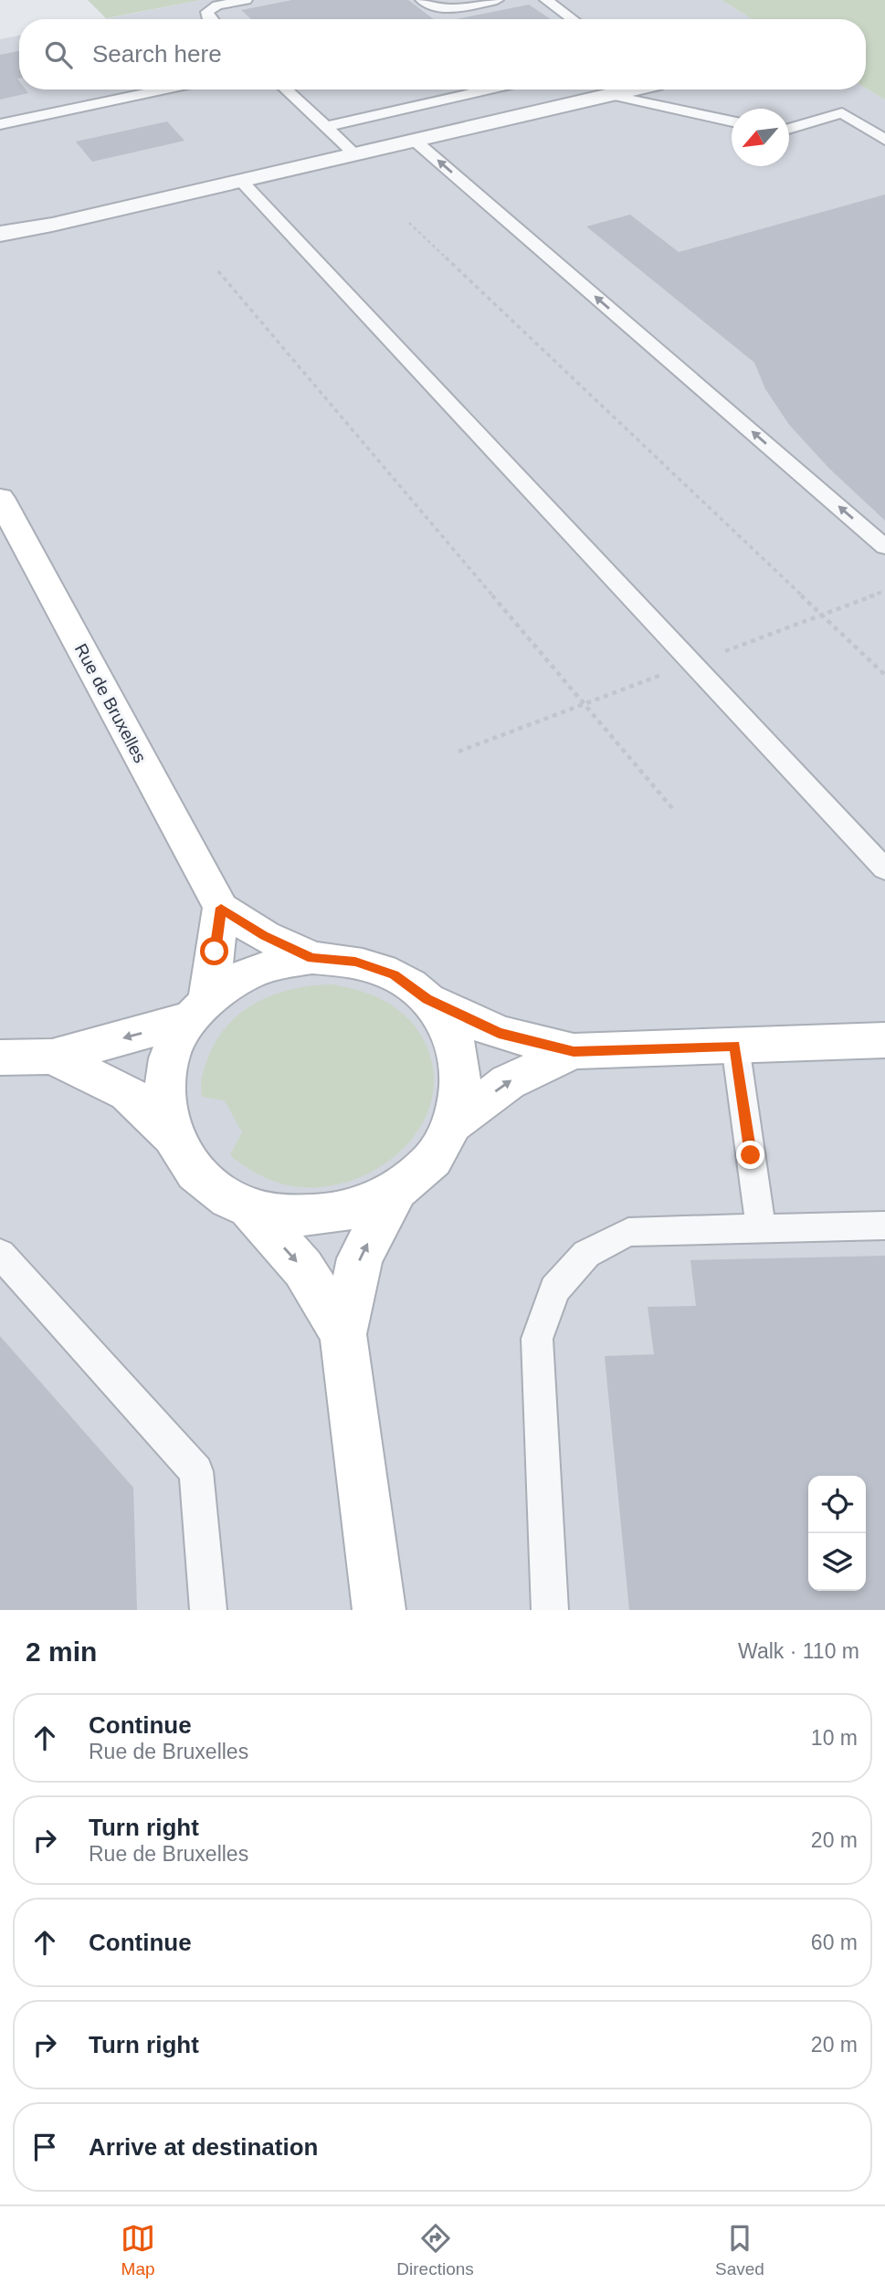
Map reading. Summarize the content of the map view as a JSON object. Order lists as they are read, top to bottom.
{
  "streets": {
    "street": ["Rue de Bruxelles"]
  },
  "north": "bottom left",
  "page": {
    "search": "Search here",
    "heading": ["2 min", "Walk · 110 m"],
    "list": [
      ["Continue", "Rue de Bruxelles", "10 m"],
      ["Turn right", "Rue de Bruxelles", "20 m"],
      ["Continue", "60 m"],
      ["Turn right", "20 m"],
      "Arrive at destination"
    ],
    "nav": ["Map", "Directions", "Saved"]
  }
}
